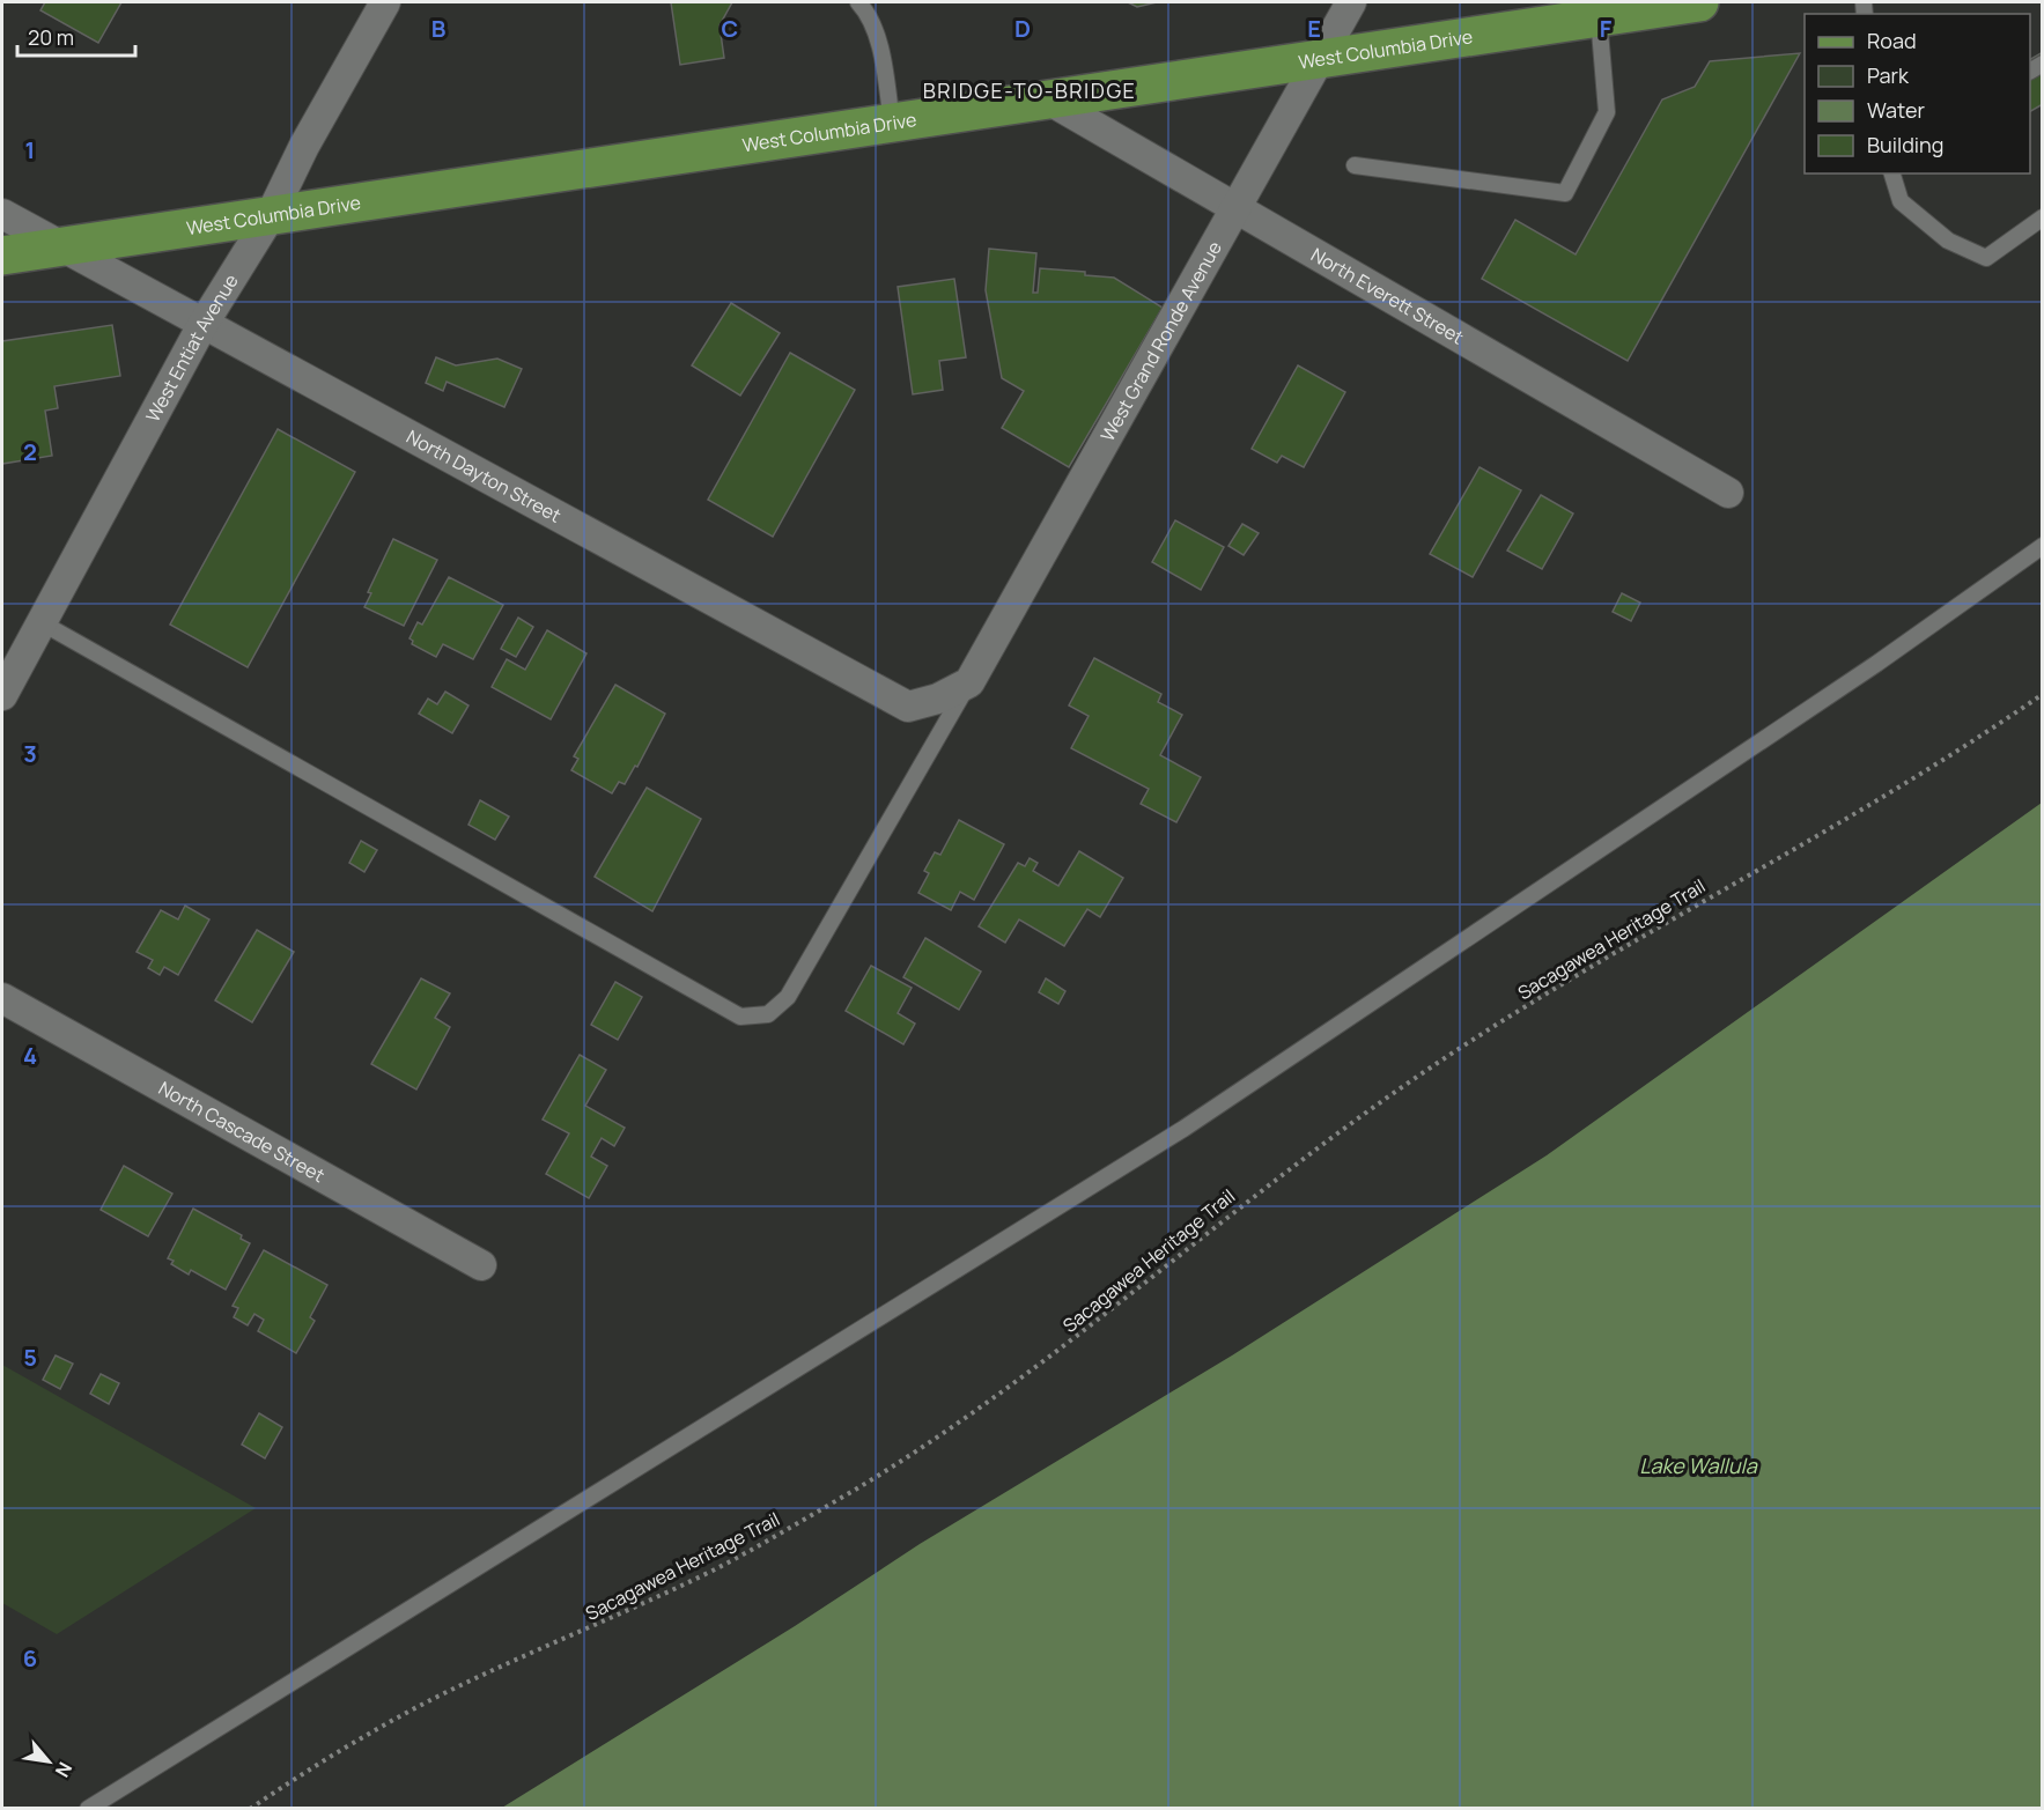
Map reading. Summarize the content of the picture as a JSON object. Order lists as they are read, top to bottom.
{
  "streets": {
    "main road": ["West Columbia Drive"],
    "street": [
      "North Everett Street",
      "West Grand Ronde Avenue",
      "West Entiat Avenue",
      "North Dayton Street",
      "North Cascade Street"
    ],
    "path": ["Sacagawea Heritage Trail"]
  },
  "crossings": [
    ["West Columbia Drive", "North Everett Street"],
    ["West Columbia Drive", "West Grand Ronde Avenue"],
    ["West Columbia Drive", "West Entiat Avenue"],
    ["West Columbia Drive", "North Dayton Street"],
    ["North Everett Street", "West Grand Ronde Avenue"],
    ["West Grand Ronde Avenue", "North Dayton Street"],
    ["West Entiat Avenue", "North Dayton Street"]
  ],
  "districts": ["BRIDGE-TO-BRIDGE"],
  "water": ["Lake Wallula"],
  "legend": [
    "Road",
    "Park",
    "Water",
    "Building"
  ],
  "scale_bar": "20 m",
  "north": "bottom right",
  "grid": {
    "columns": [
      "B",
      "C",
      "D",
      "E",
      "F"
    ],
    "rows": [
      "1",
      "2",
      "3",
      "4",
      "5",
      "6"
    ]
  }
}
